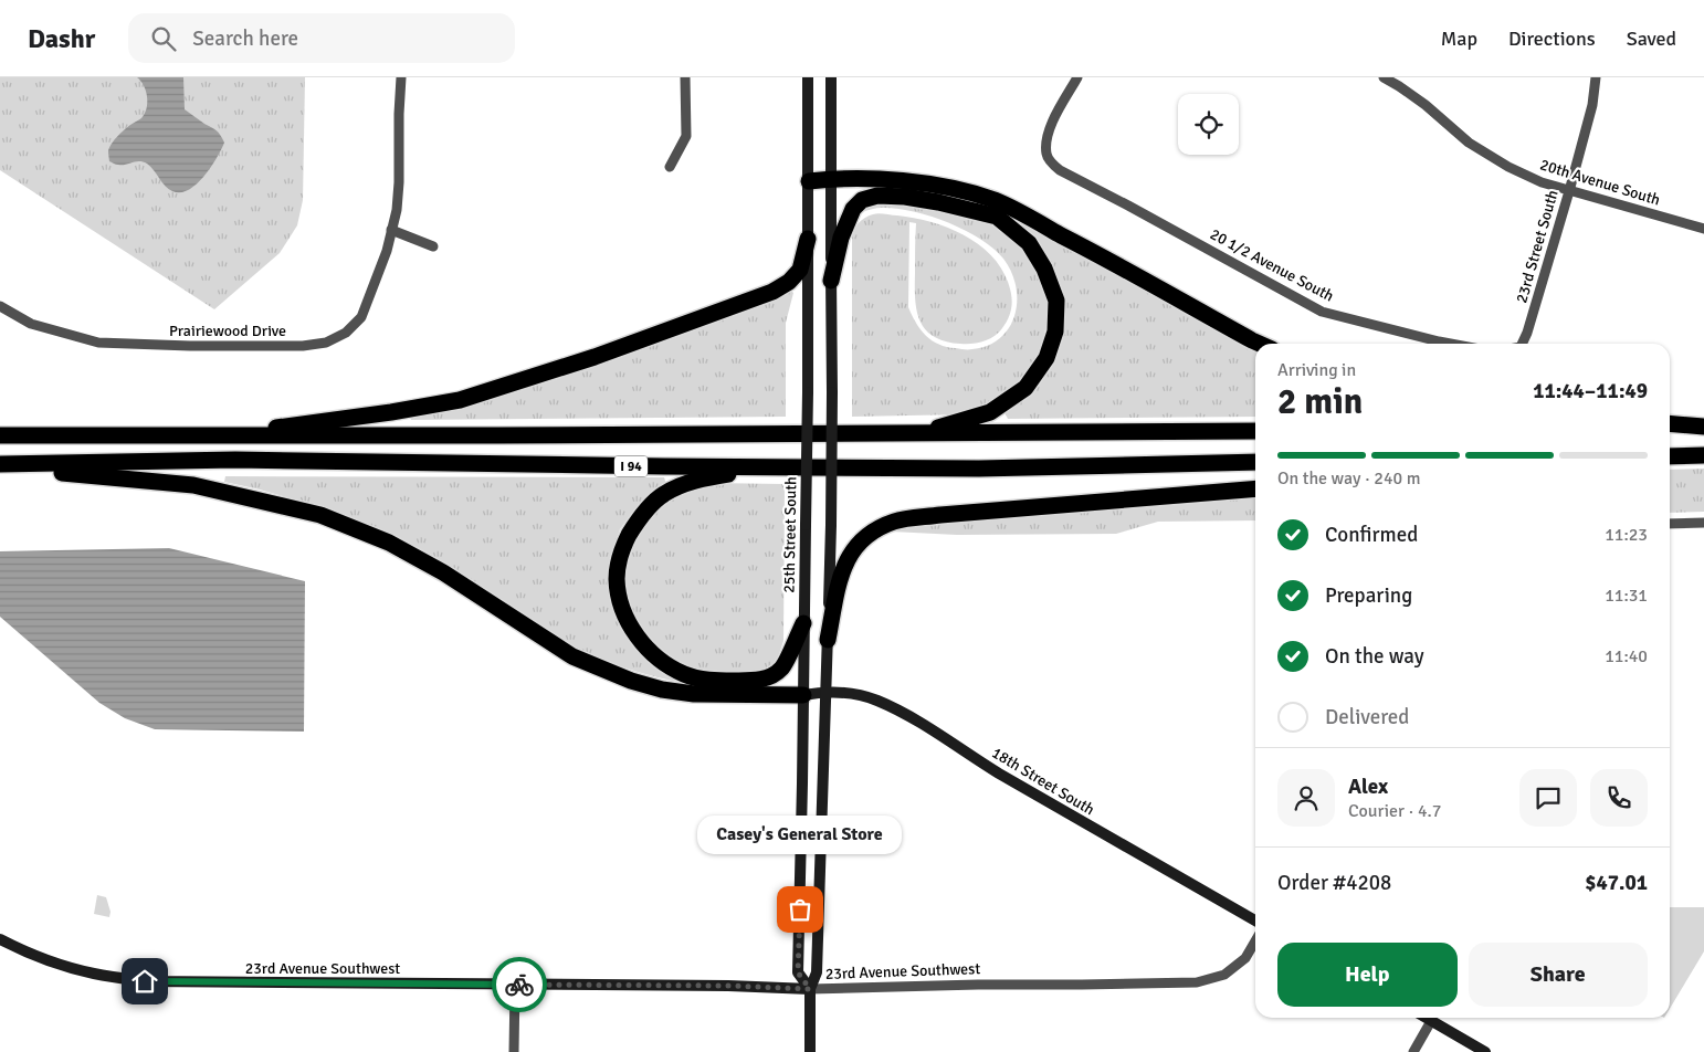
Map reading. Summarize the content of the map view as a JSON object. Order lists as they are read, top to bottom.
{
  "streets": {
    "highway": ["I 94"],
    "main road": ["25th Street South", "18th Street South", "23rd Avenue Southwest"],
    "street": [
      "20th Avenue South",
      "23rd Street South",
      "20 1/2 Avenue South",
      "Prairiewood Drive"
    ]
  },
  "crossings": [
    ["20th Avenue South", "23rd Street South"],
    ["25th Street South", "18th Street South"],
    ["25th Street South", "23rd Avenue Southwest"]
  ],
  "places": ["Casey's General Store"],
  "page": {
    "header": "Dashr",
    "search": "Search here",
    "nav": ["Map", "Directions", "Saved"],
    "heading": ["2 min", "Arriving in", "11:44–11:49"],
    "panel": [
      "Alex",
      "Courier · 4.7",
      "Order #4208",
      "$47.01"
    ],
    "bar": "On the way · 240 m",
    "list": [
      ["Confirmed", "11:23"],
      ["Preparing", "11:31"],
      ["On the way", "11:40"],
      "Delivered"
    ],
    "bubble": "Casey's General Store",
    "buttons": ["Help", "Share"]
  }
}
